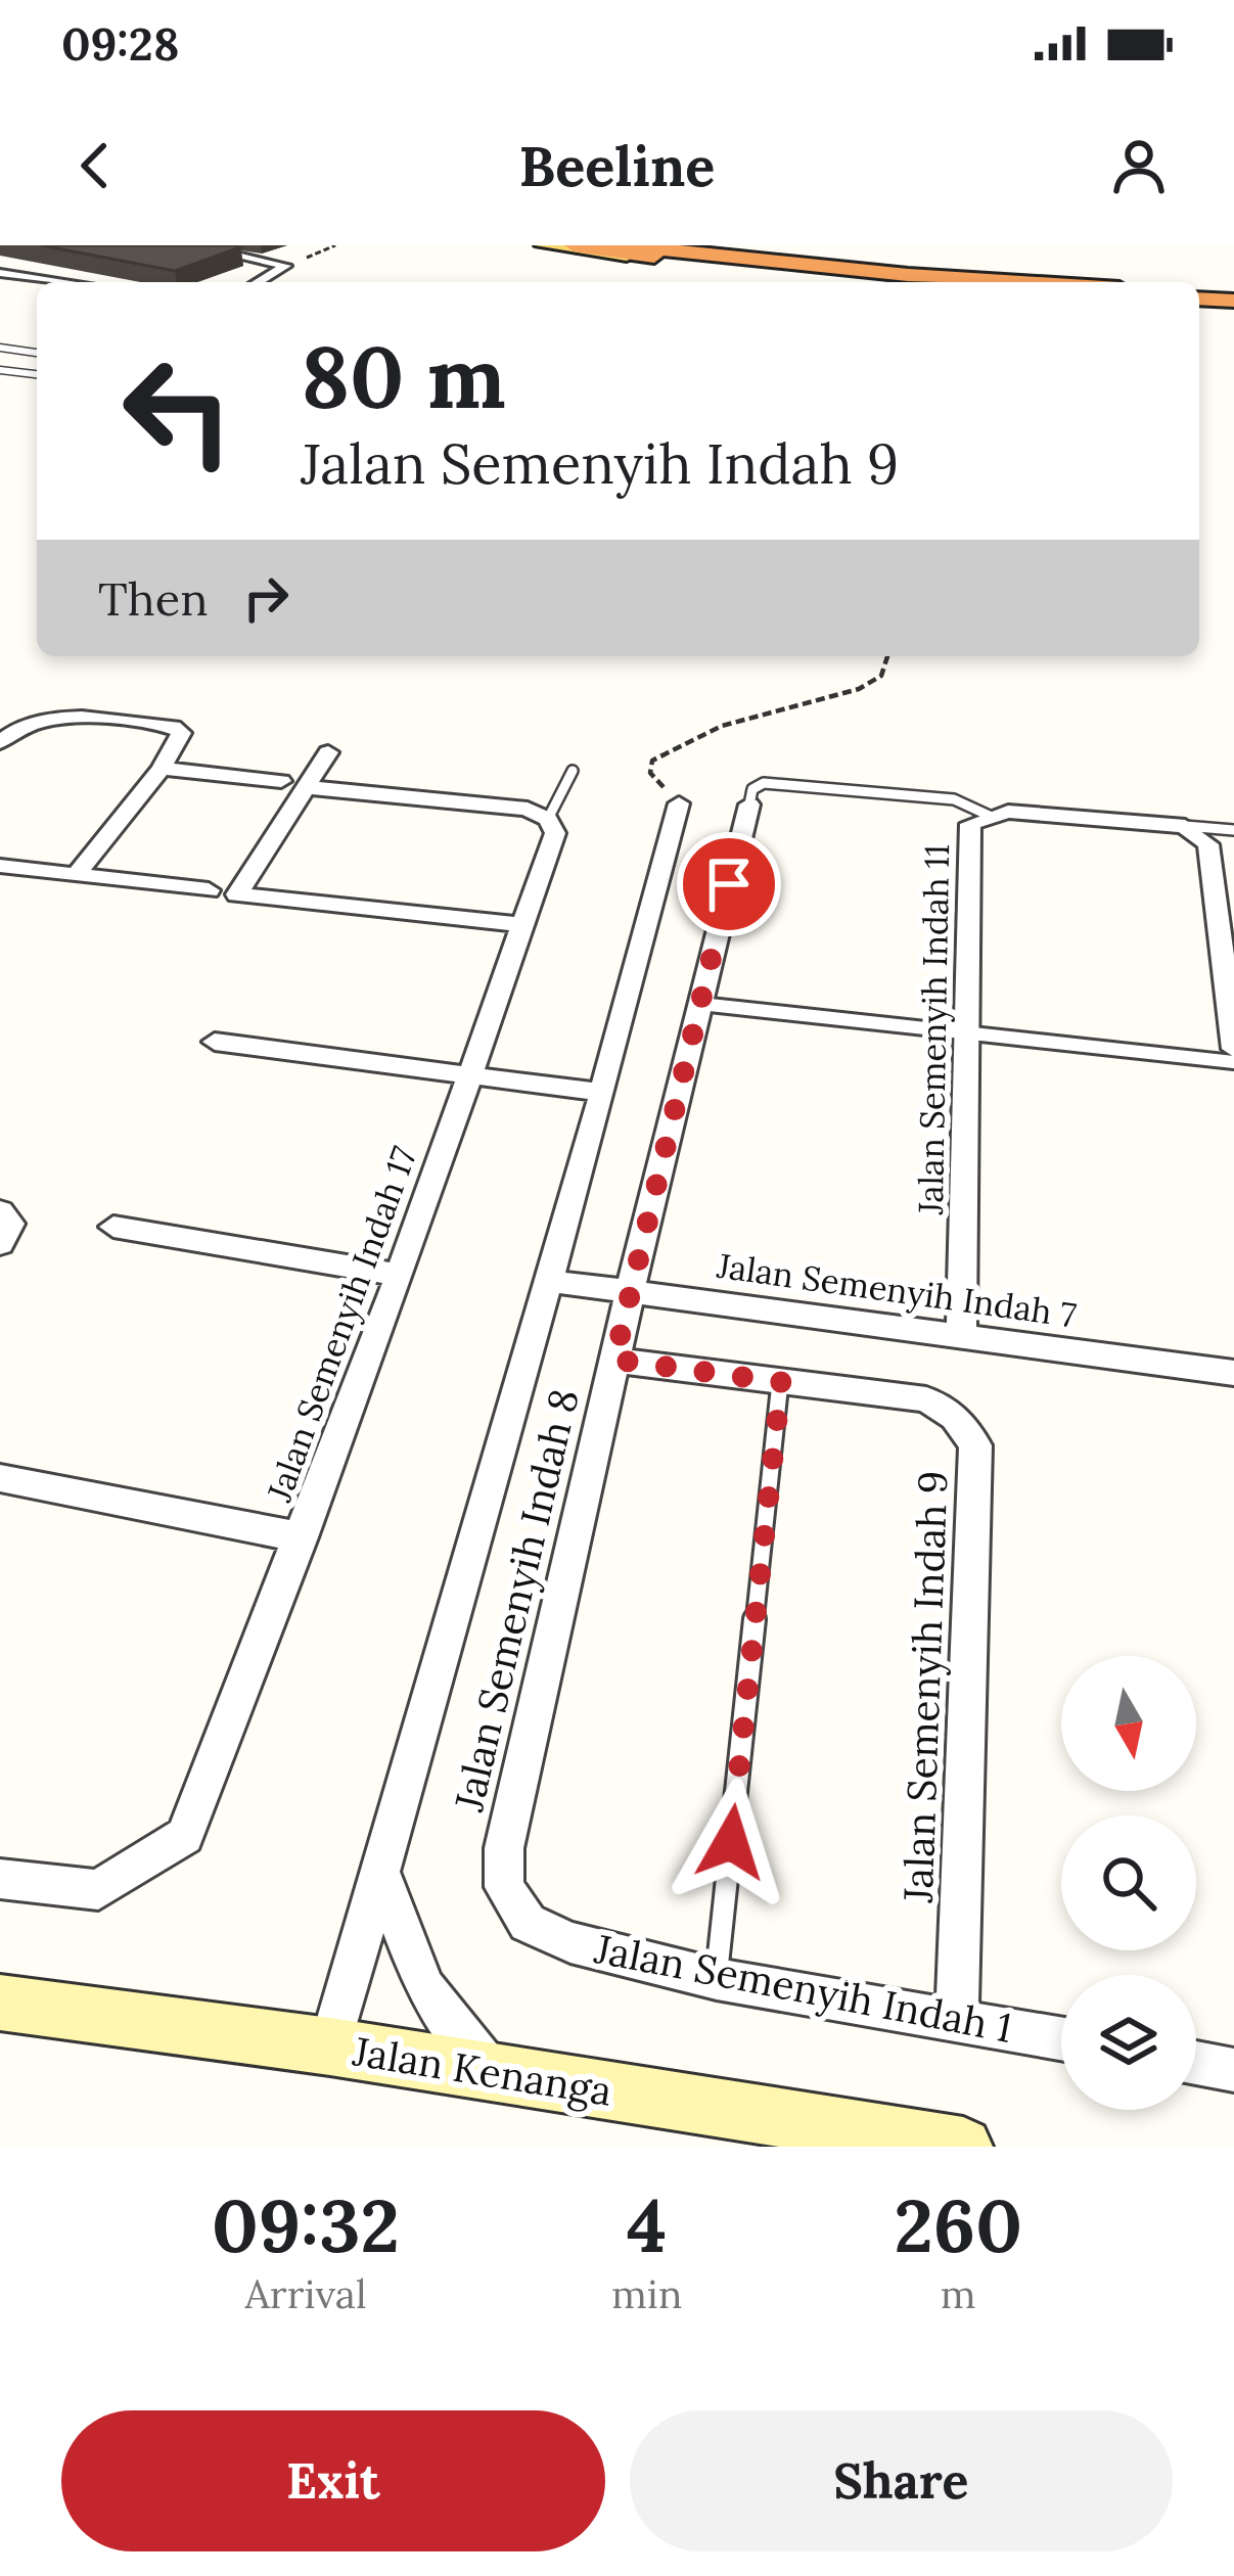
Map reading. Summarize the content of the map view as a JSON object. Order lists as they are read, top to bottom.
{
  "streets": {
    "street": [
      "Jalan Semenyih Indah 11",
      "Jalan Semenyih Indah 7",
      "Jalan Semenyih Indah 17",
      "Jalan Semenyih Indah 8",
      "Jalan Semenyih Indah 9",
      "Jalan Semenyih Indah 1",
      "Jalan Kenanga"
    ]
  },
  "crossings": [
    ["Jalan Semenyih Indah 11", "Jalan Semenyih Indah 7"],
    ["Jalan Semenyih Indah 7", "Jalan Semenyih Indah 8"],
    ["Jalan Semenyih Indah 8", "Jalan Semenyih Indah 9"],
    ["Jalan Semenyih Indah 8", "Jalan Semenyih Indah 1"],
    ["Jalan Semenyih Indah 9", "Jalan Semenyih Indah 1"]
  ],
  "north": "bottom",
  "page": {
    "status": "09:28",
    "header": "Beeline",
    "turn": ["80 m", "Jalan Semenyih Indah 9"],
    "then": "Then",
    "eta": [
      "09:32",
      "Arrival",
      "4",
      "min",
      "260",
      "m"
    ],
    "buttons": ["Exit", "Share"]
  }
}
